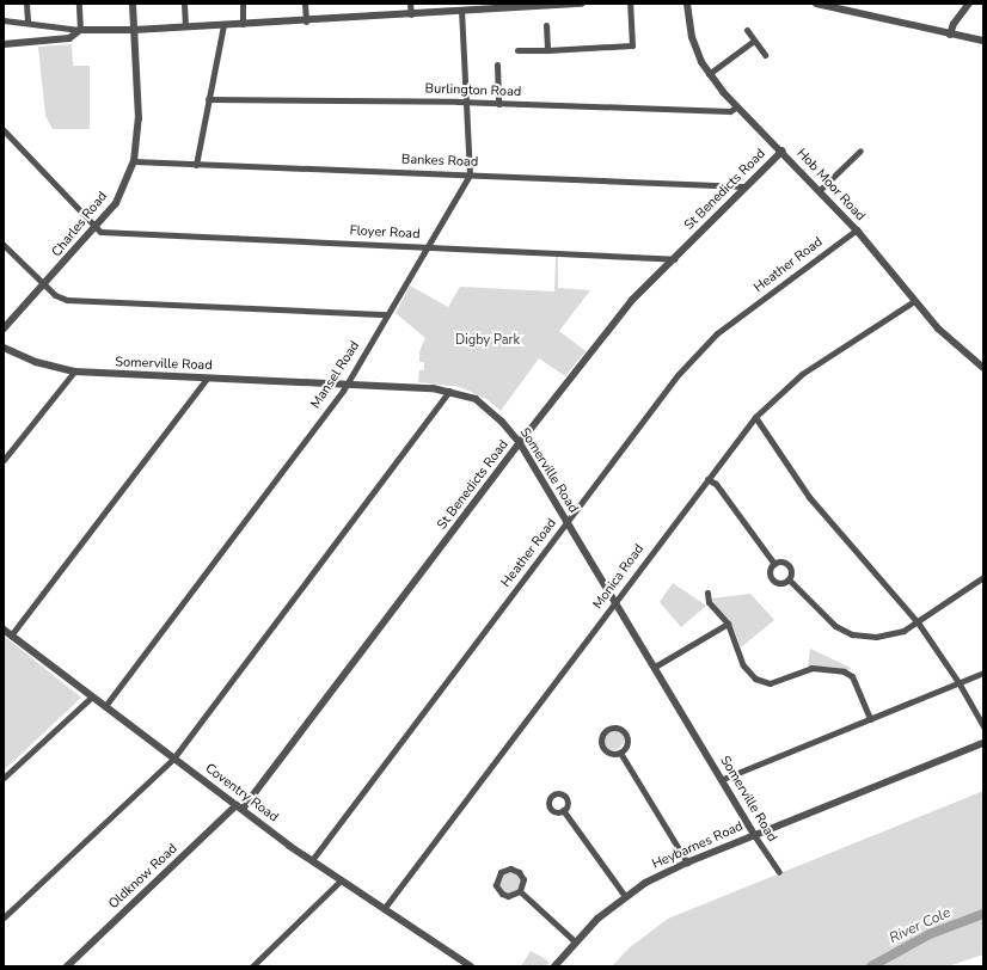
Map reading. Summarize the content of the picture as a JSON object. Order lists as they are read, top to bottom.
{
  "streets": {
    "street": [
      "Burlington Road",
      "Bankes Road",
      "Hob Moor Road",
      "St Benedicts Road",
      "Charles Road",
      "Floyer Road",
      "Heather Road",
      "Somerville Road",
      "Mansel Road",
      "Monica Road",
      "Coventry Road",
      "Heybarnes Road",
      "Oldknow Road"
    ]
  },
  "crossings": [
    ["Burlington Road", "Hob Moor Road"],
    ["Bankes Road", "St Benedicts Road"],
    ["Bankes Road", "Charles Road"],
    ["Bankes Road", "Mansel Road"],
    ["Hob Moor Road", "St Benedicts Road"],
    ["Hob Moor Road", "Heather Road"],
    ["Hob Moor Road", "Monica Road"],
    ["St Benedicts Road", "Floyer Road"],
    ["St Benedicts Road", "Somerville Road"],
    ["St Benedicts Road", "Coventry Road"],
    ["St Benedicts Road", "Oldknow Road"],
    ["Charles Road", "Floyer Road"],
    ["Floyer Road", "Mansel Road"],
    ["Heather Road", "Somerville Road"],
    ["Heather Road", "Coventry Road"],
    ["Somerville Road", "Mansel Road"],
    ["Somerville Road", "Monica Road"],
    ["Somerville Road", "Heybarnes Road"],
    ["Mansel Road", "Coventry Road"],
    ["Monica Road", "Coventry Road"],
    ["Coventry Road", "Oldknow Road"]
  ],
  "water": ["River Cole"],
  "parks": ["Digby Park"]
}
